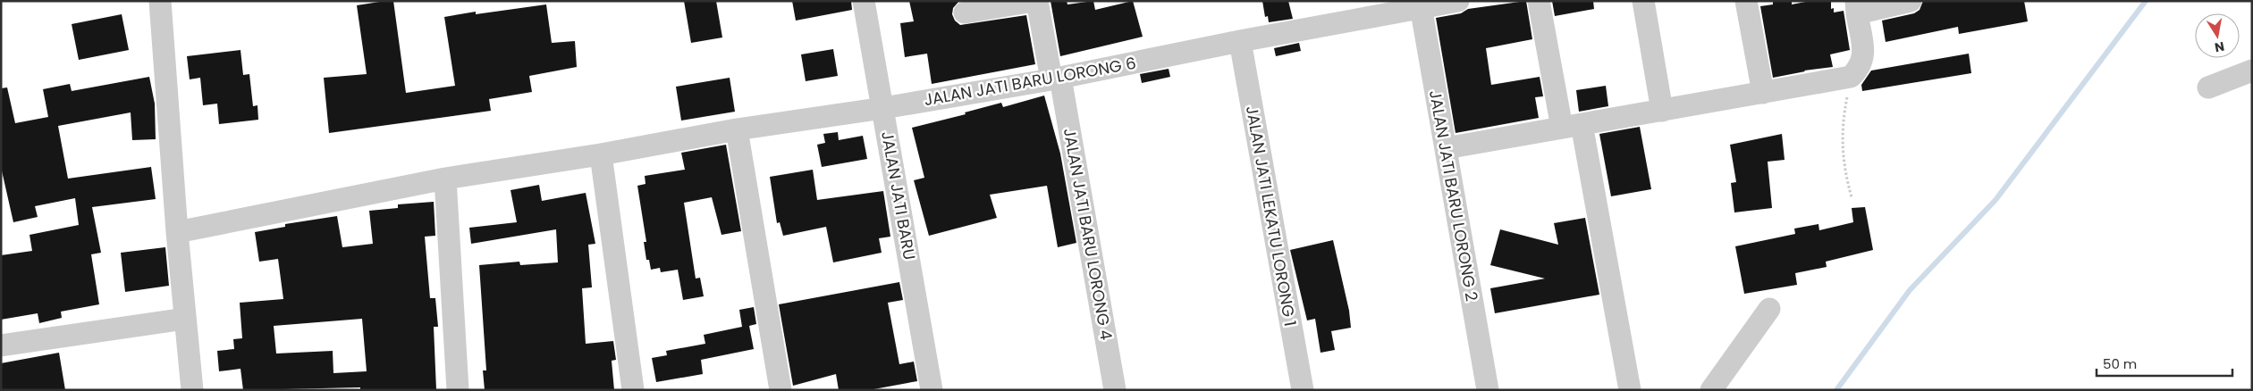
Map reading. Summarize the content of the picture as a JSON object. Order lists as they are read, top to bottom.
{
  "streets": {
    "street": [
      "JALAN JATI BARU LORONG 6",
      "JALAN JATI BARU",
      "JALAN JATI BARU LORONG 2",
      "JALAN JATI LEKATU LORONG 1",
      "JALAN JATI BARU LORONG 4"
    ]
  },
  "crossings": [
    ["JALAN JATI BARU LORONG 6", "JALAN JATI BARU"],
    ["JALAN JATI BARU LORONG 6", "JALAN JATI BARU LORONG 2"],
    ["JALAN JATI BARU LORONG 6", "JALAN JATI LEKATU LORONG 1"],
    ["JALAN JATI BARU LORONG 6", "JALAN JATI BARU LORONG 4"]
  ],
  "scale_bar": "50 m",
  "north": "bottom"
}
